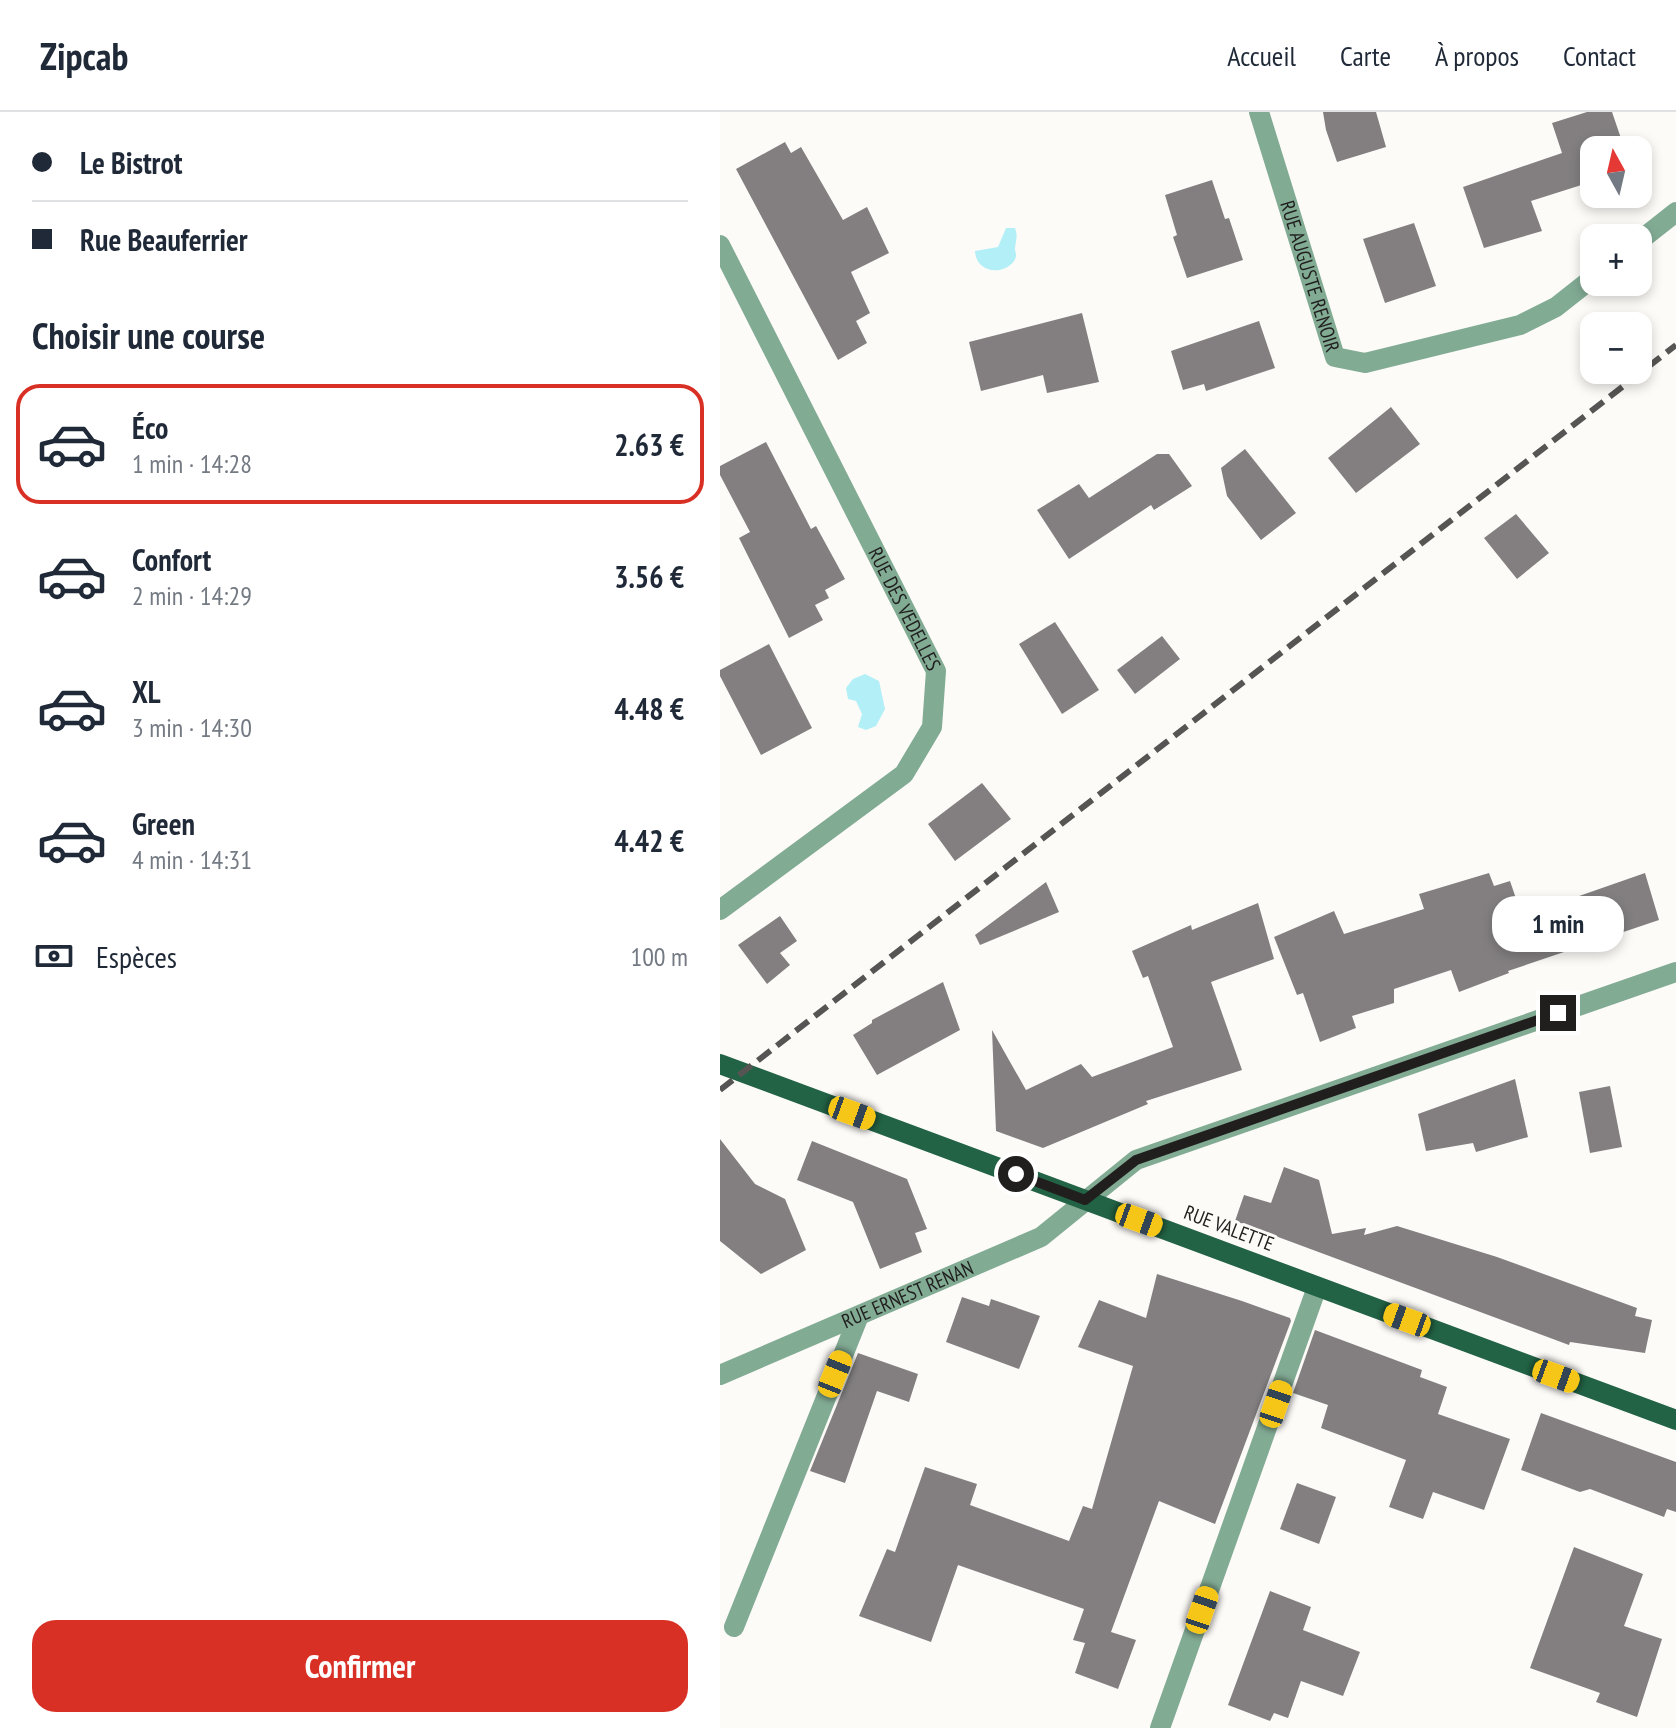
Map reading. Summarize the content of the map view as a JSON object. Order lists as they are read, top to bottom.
{
  "streets": {
    "main road": ["RUE VALETTE"],
    "street": ["RUE AUGUSTE RENOIR", "RUE DES VEDELLES", "RUE ERNEST RENAN"]
  },
  "crossings": [
    ["RUE VALETTE", "RUE ERNEST RENAN"]
  ],
  "north": "top",
  "page": {
    "header": "Zipcab",
    "nav": [
      "Accueil",
      "Carte",
      "À propos",
      "Contact"
    ],
    "banner": ["Le Bistrot", "Rue Beauferrier"],
    "map_buttons": ["+", "−"],
    "heading": "Choisir une course",
    "list": [
      {
        "name": "Éco",
        "note": "1 min · 14:28",
        "value": "2.63 €"
      },
      {
        "name": "Confort",
        "note": "2 min · 14:29",
        "value": "3.56 €"
      },
      {
        "name": "XL",
        "note": "3 min · 14:30",
        "value": "4.48 €"
      },
      {
        "name": "Green",
        "note": "4 min · 14:31",
        "value": "4.42 €"
      }
    ],
    "bubble": "1 min",
    "pay": ["Espèces", "100 m"],
    "buttons": "Confirmer"
  }
}
